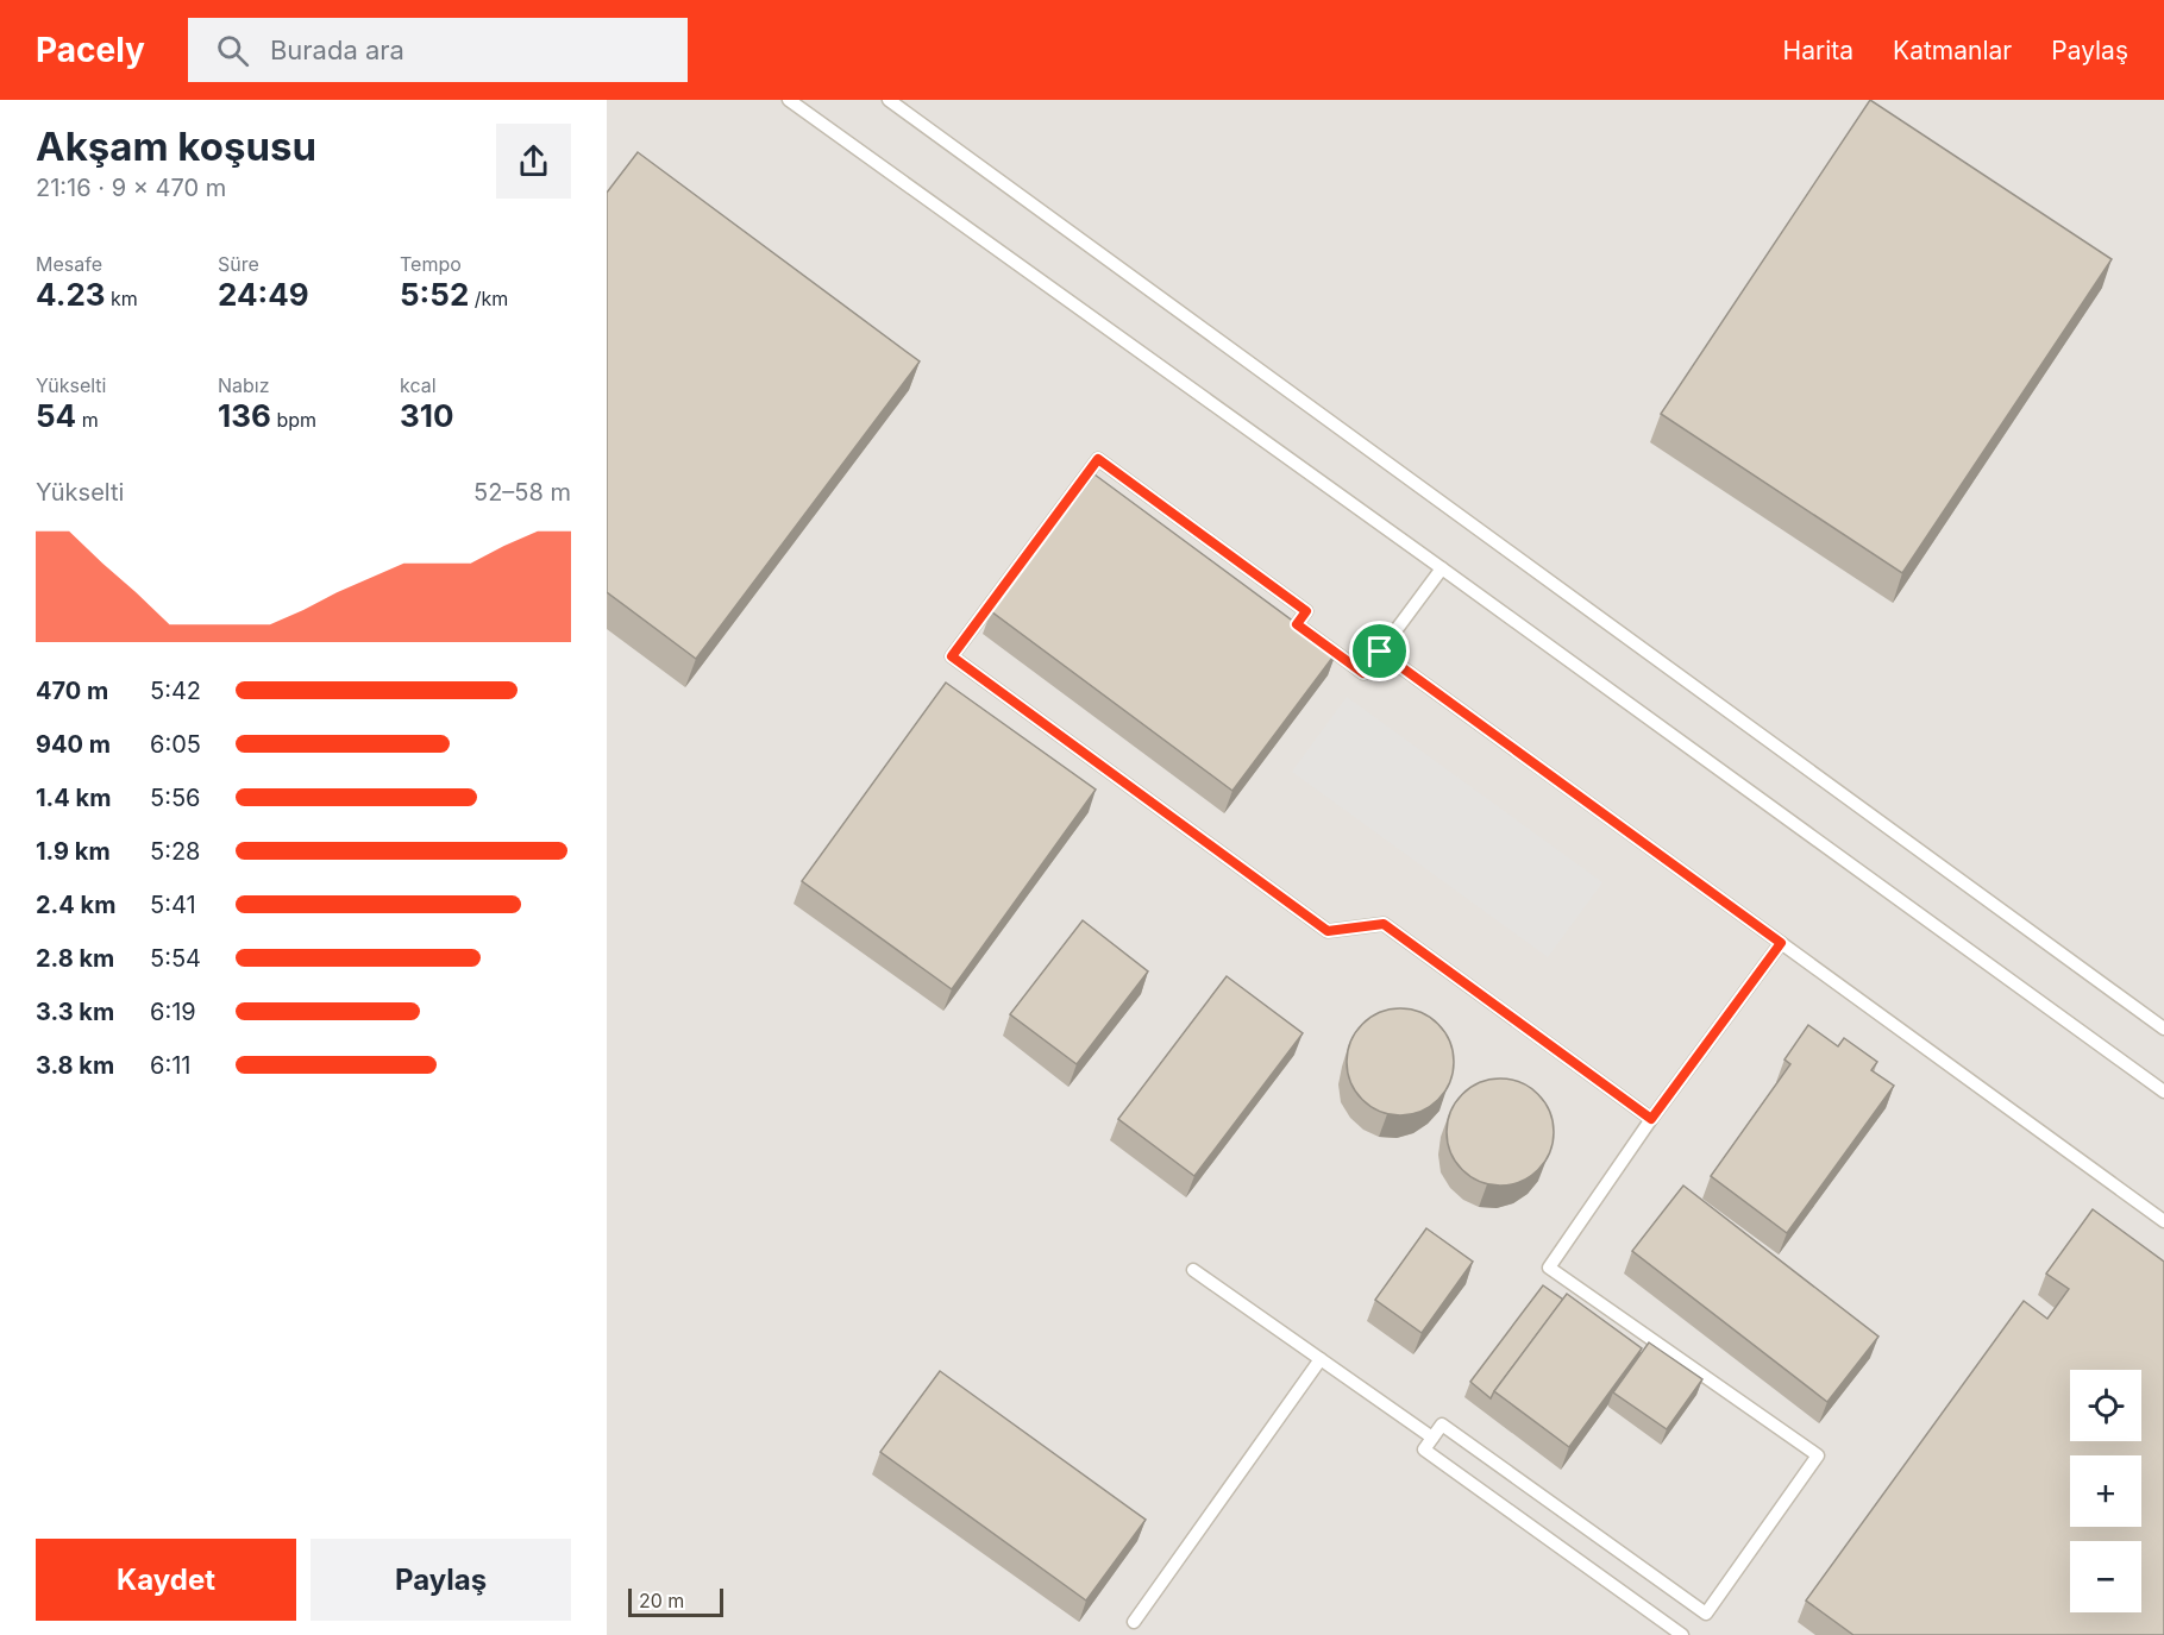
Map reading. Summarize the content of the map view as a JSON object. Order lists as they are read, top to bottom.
{
  "scale_bar": "20 m",
  "page": {
    "header": "Pacely",
    "search": "Burada ara",
    "nav": ["Harita", "Katmanlar", "Paylaş"],
    "heading": ["Akşam koşusu", "21:16 · 9 × 470 m"],
    "stats": [
      ["Mesafe", "4.23 km"],
      ["Süre", "24:49"],
      ["Tempo", "5:52 /km"],
      ["Yükselti", "54 m"],
      ["Nabız", "136 bpm"],
      ["kcal", "310"]
    ],
    "chart": ["Yükselti", "52–58 m"],
    "list": [
      {
        "name": "470 m",
        "note": "5:42"
      },
      {
        "name": "940 m",
        "note": "6:05"
      },
      {
        "name": "1.4 km",
        "note": "5:56"
      },
      {
        "name": "1.9 km",
        "note": "5:28"
      },
      {
        "name": "2.4 km",
        "note": "5:41"
      },
      {
        "name": "2.8 km",
        "note": "5:54"
      },
      {
        "name": "3.3 km",
        "note": "6:19"
      },
      {
        "name": "3.8 km",
        "note": "6:11"
      }
    ],
    "map_buttons": ["+", "−"],
    "buttons": ["Kaydet", "Paylaş"],
    "scale": "20 m"
  }
}
